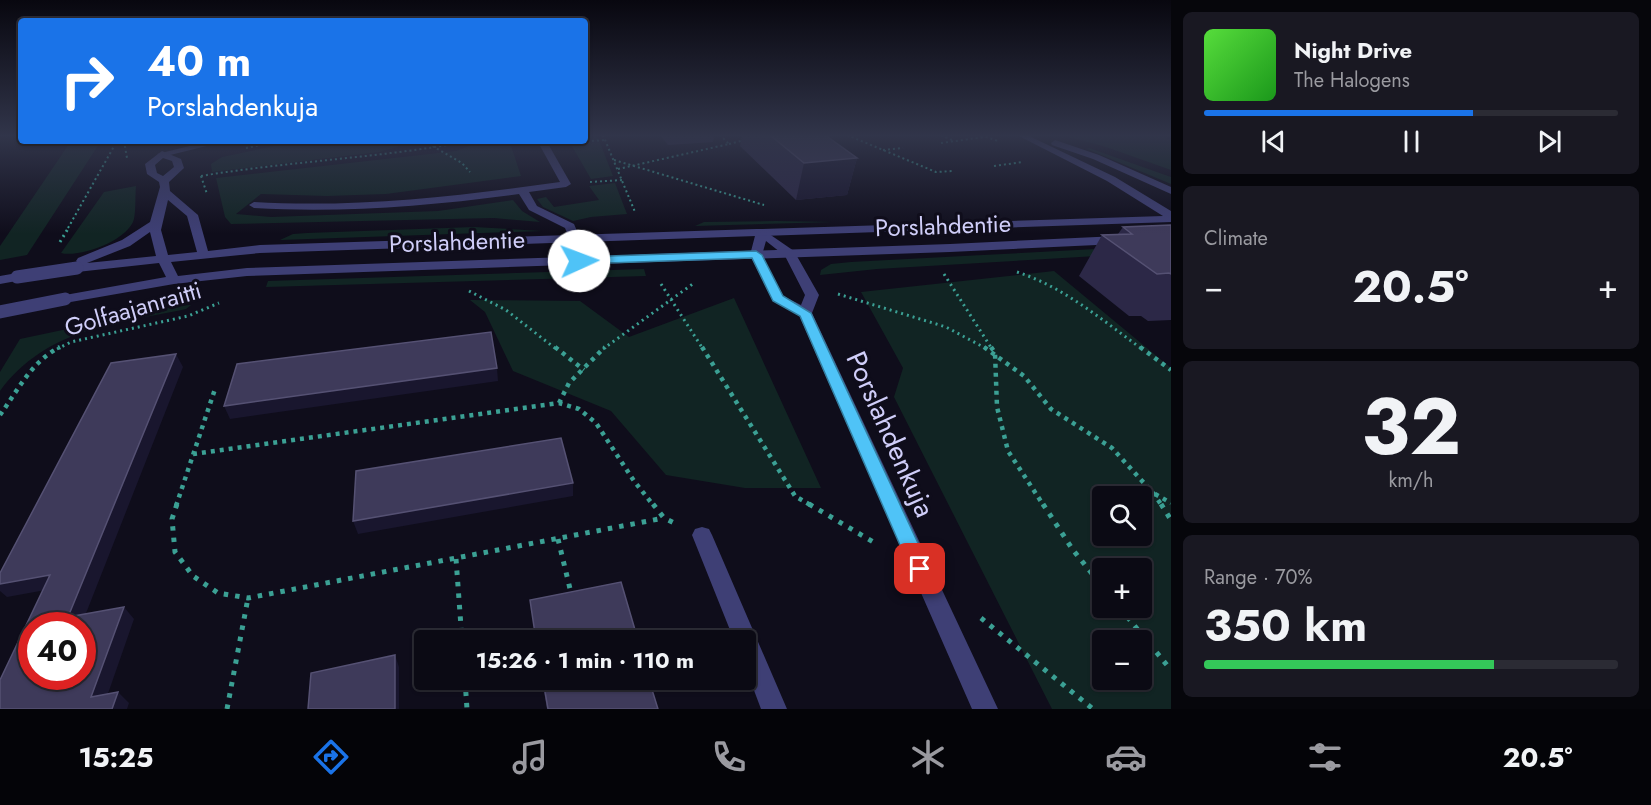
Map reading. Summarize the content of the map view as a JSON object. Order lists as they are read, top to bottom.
{
  "streets": {
    "street": ["Porslahdentie", "Porslahdenkuja"],
    "path": ["Golfaajanraitti"]
  },
  "crossings": [
    ["Porslahdentie", "Porslahdenkuja"]
  ],
  "page": {
    "turn": ["40 m", "Porslahdenkuja"],
    "song": ["Night Drive", "The Halogens"],
    "tile": [
      "Climate",
      ["32", "km/h"],
      ["Range · 70%", "350 km"]
    ],
    "heat": ["−", "20.5°", "+"],
    "map_buttons": ["+", "−"],
    "limit": "40",
    "trip": "15:26 · 1 min · 110 m",
    "tabs": ["15:25", "20.5°"]
  }
}
